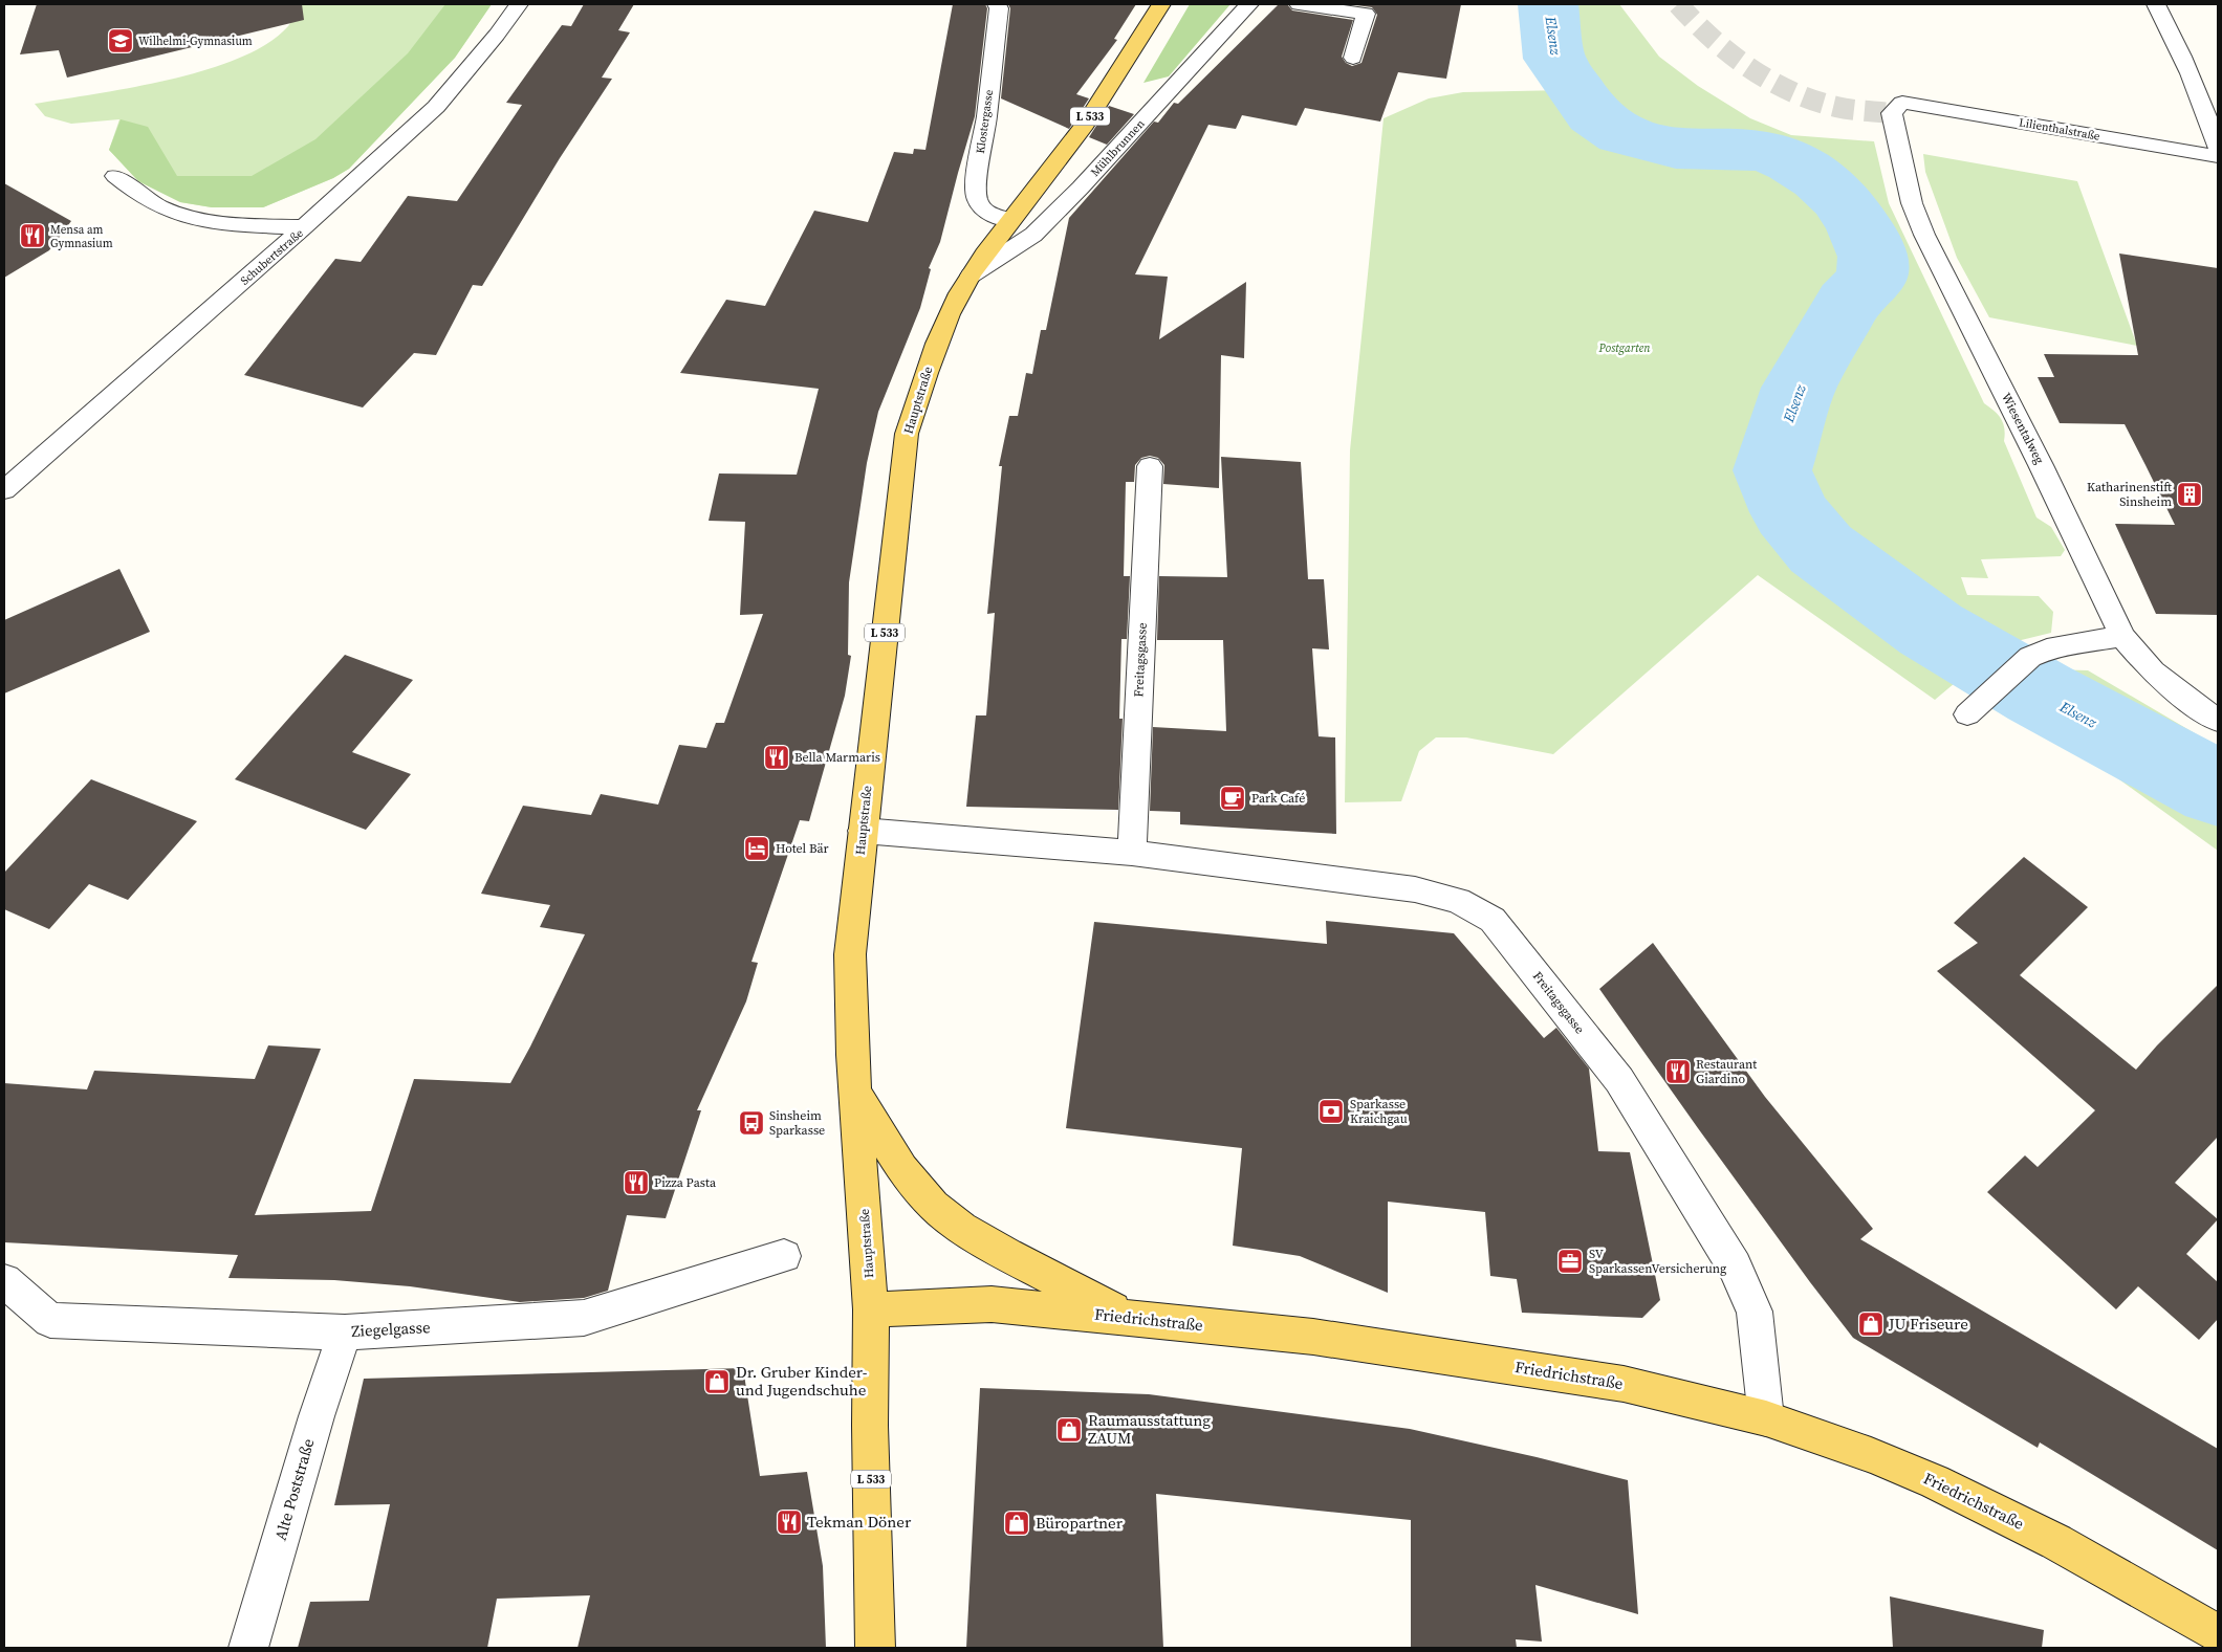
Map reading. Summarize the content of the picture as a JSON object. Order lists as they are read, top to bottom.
{
  "streets": {
    "main road": ["L 533", "Hauptstraße", "Friedrichstraße"],
    "street": [
      "Klostergasse",
      "Lilienthalstraße",
      "Mühlbrunnen",
      "Schubertstraße",
      "Wiesentalweg",
      "Freitagsgasse",
      "Ziegelgasse",
      "Alte Poststraße"
    ]
  },
  "crossings": [
    ["Klostergasse", "Hauptstraße"],
    ["Lilienthalstraße", "Wiesentalweg"],
    ["Mühlbrunnen", "Hauptstraße"],
    ["Hauptstraße", "Freitagsgasse"],
    ["Hauptstraße", "Friedrichstraße"],
    ["Freitagsgasse", "Friedrichstraße"],
    ["Ziegelgasse", "Alte Poststraße"]
  ],
  "water": ["Elsenz"],
  "parks": ["Postgarten"],
  "places": {
    "school or university": ["Wilhelmi-Gymnasium"],
    "restaurant": [
      "Mensa am Gymnasium",
      "Bella Marmaris",
      "Restaurant Giardino",
      "Pizza Pasta",
      "Tekman Döner"
    ],
    "building": ["Katharinenstift Sinsheim"],
    "cafe": ["Park Café"],
    "hotel": ["Hotel Bär"],
    "bank": ["Sparkasse Kraichgau"],
    "bus stop": ["Sinsheim Sparkasse"],
    "office": ["SV SparkassenVersicherung"],
    "shop": [
      "JU Friseure",
      "Dr. Gruber Kinder- und Jugendschuhe",
      "Raumausstattung ZAUM",
      "Büropartner"
    ]
  }
}
